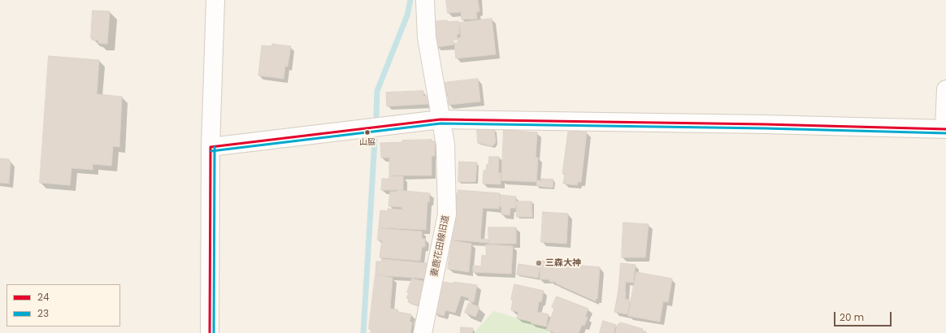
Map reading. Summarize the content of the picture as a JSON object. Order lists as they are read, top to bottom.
{
  "streets": {
    "main road": ["妻鹿花田線旧道"]
  },
  "places": ["山脇", "三森大神"],
  "lines": ["transit line 24", "transit line 23"],
  "legend": ["24", "23"],
  "scale_bar": "20 m"
}
